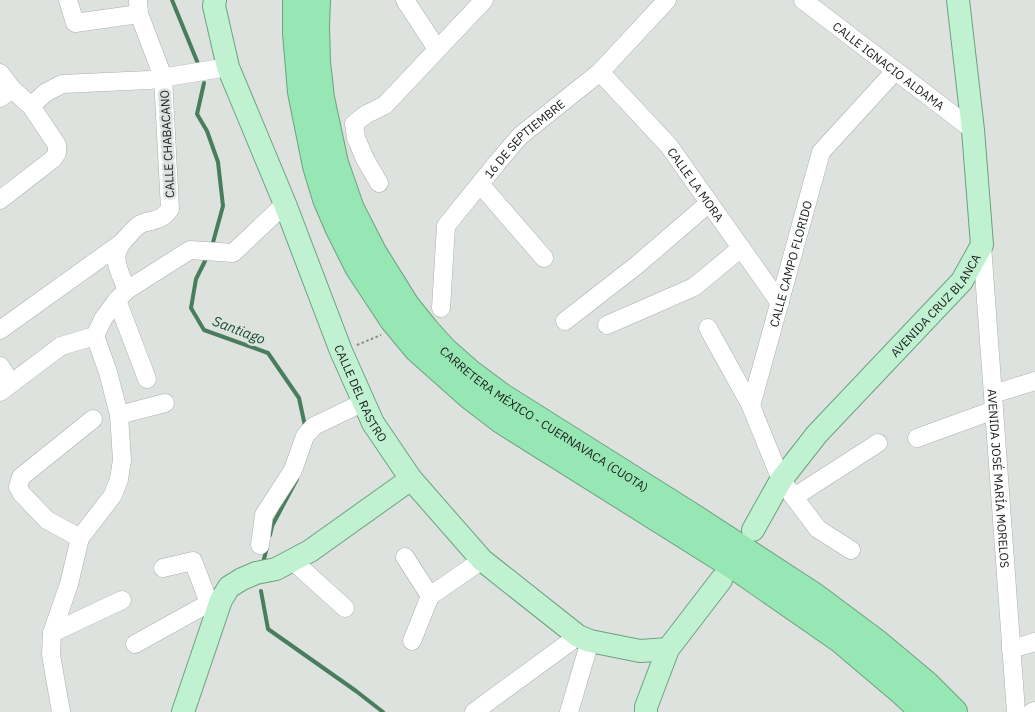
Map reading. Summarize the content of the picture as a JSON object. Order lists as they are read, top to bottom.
{
  "streets": {
    "highway": ["CARRETERA MÉXICO - CUERNAVACA (CUOTA)"],
    "main road": ["AVENIDA CRUZ BLANCA", "CALLE DEL RASTRO"],
    "street": [
      "CALLE IGNACIO ALDAMA",
      "16 DE SEPTIEMBRE",
      "CALLE CHABACANO",
      "CALLE LA MORA",
      "CALLE CAMPO FLORIDO",
      "AVENIDA JOSÉ MARÍA MORELOS"
    ]
  },
  "crossings": [
    ["CALLE IGNACIO ALDAMA", "CALLE CAMPO FLORIDO"],
    ["CALLE IGNACIO ALDAMA", "AVENIDA CRUZ BLANCA"],
    ["16 DE SEPTIEMBRE", "CALLE LA MORA"],
    ["CALLE LA MORA", "CALLE CAMPO FLORIDO"],
    ["AVENIDA CRUZ BLANCA", "AVENIDA JOSÉ MARÍA MORELOS"]
  ],
  "water": ["Santiago"]
}
